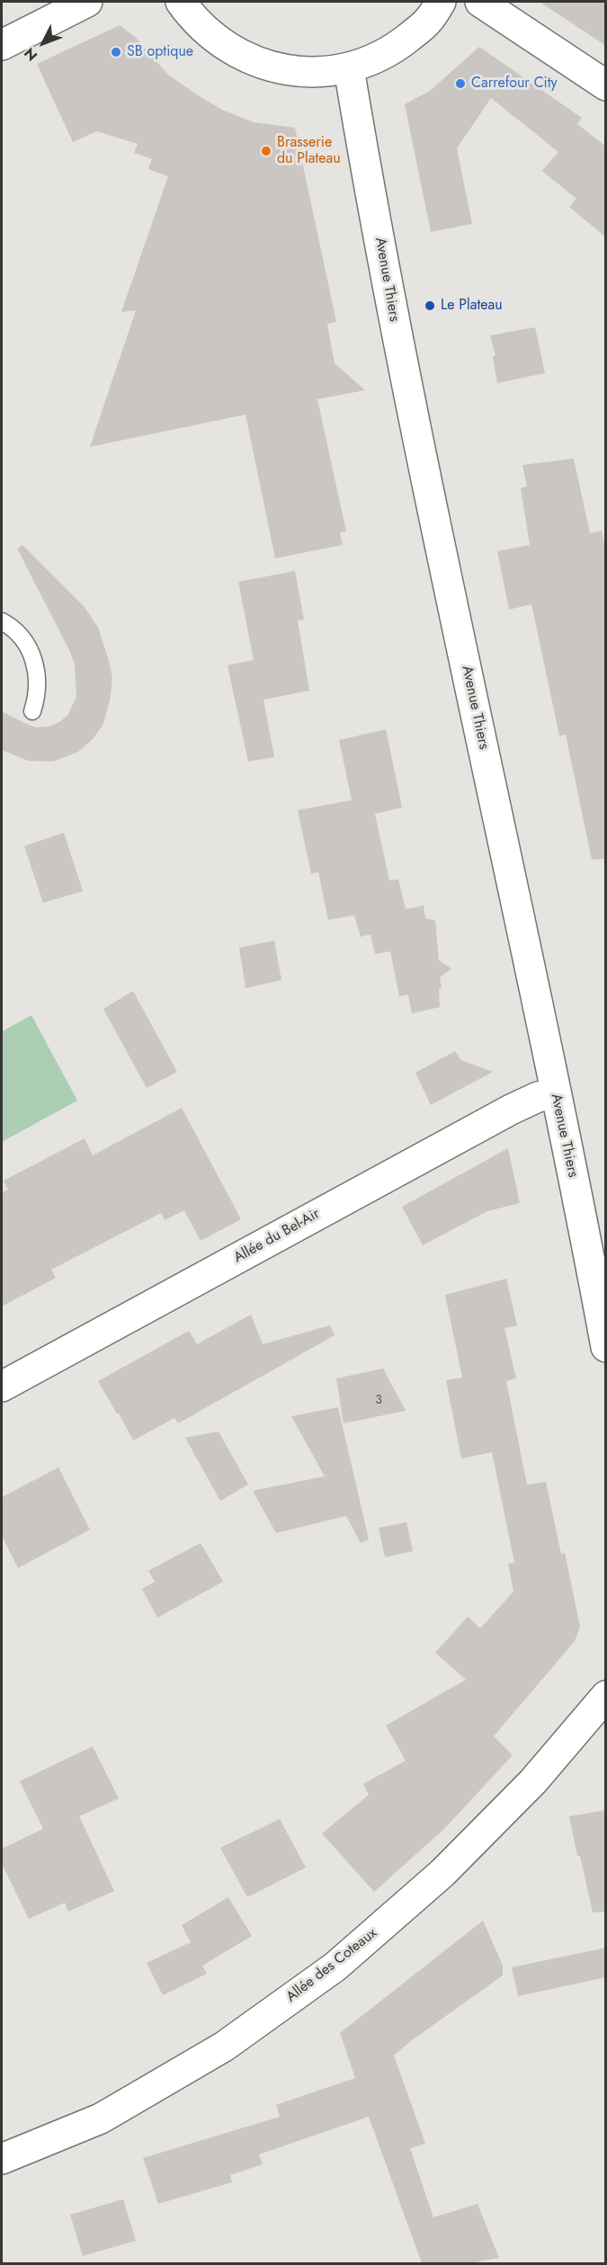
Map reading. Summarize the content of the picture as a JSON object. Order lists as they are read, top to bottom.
{
  "streets": {
    "main road": ["Avenue Thiers", "Allée du Bel-Air", "Allée des Coteaux"]
  },
  "crossings": [
    ["Avenue Thiers", "Allée du Bel-Air"]
  ],
  "places": [
    "SB optique",
    "Carrefour City",
    "Brasserie du Plateau",
    "Le Plateau"
  ],
  "house_numbers": ["3"],
  "north": "bottom left"
}
